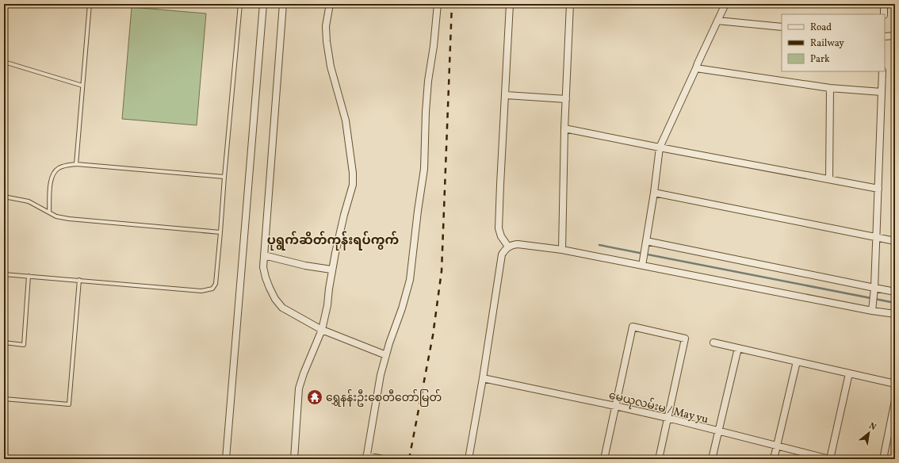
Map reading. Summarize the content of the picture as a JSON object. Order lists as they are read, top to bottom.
{
  "streets": {
    "street": ["မေယုလမ်းမ / May yu"]
  },
  "districts": ["ပုရွက်ဆိတ်ကုန်းရပ်ကွက်"],
  "places": {
    "temple": ["ရွှေနန်းဦးစေတီတော်မြတ်"]
  },
  "legend": ["Road", "Railway", "Park"],
  "north": "top right"
}
